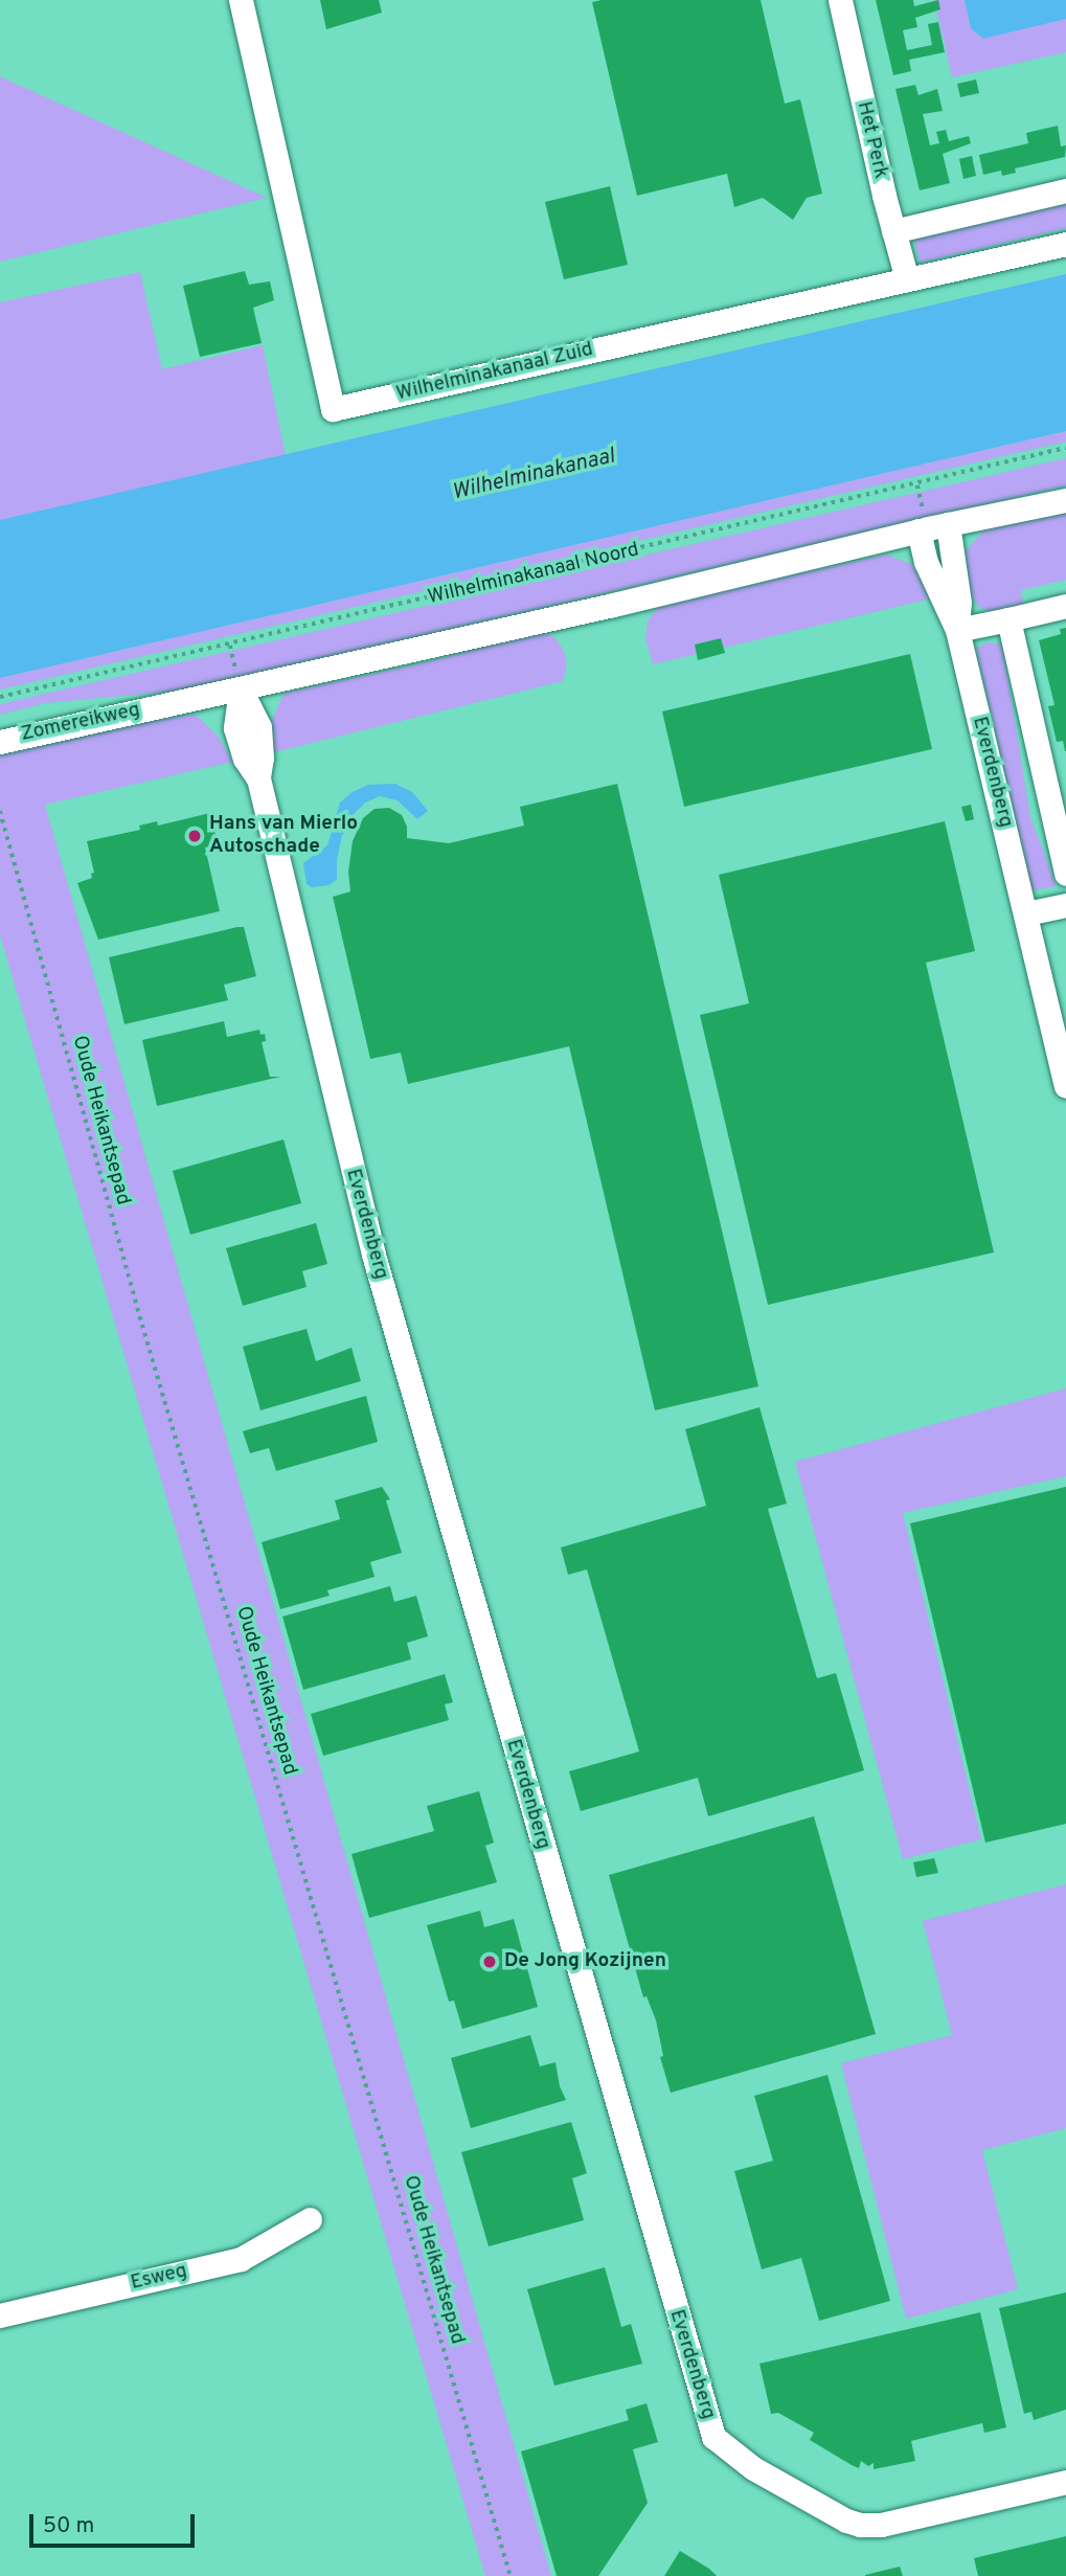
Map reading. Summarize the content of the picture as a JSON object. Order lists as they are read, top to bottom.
{
  "streets": {
    "street": [
      "Het Perk",
      "Wilhelminakanaal Zuid",
      "Zomereikweg",
      "Everdenberg",
      "Esweg"
    ],
    "path": ["Wilhelminakanaal Noord", "Oude Heikantsepad"]
  },
  "crossings": [
    ["Het Perk", "Wilhelminakanaal Zuid"],
    ["Zomereikweg", "Everdenberg"]
  ],
  "water": ["Wilhelminakanaal"],
  "places": ["Hans van Mierlo Autoschade", "De Jong Kozijnen"],
  "scale_bar": "50 m"
}
